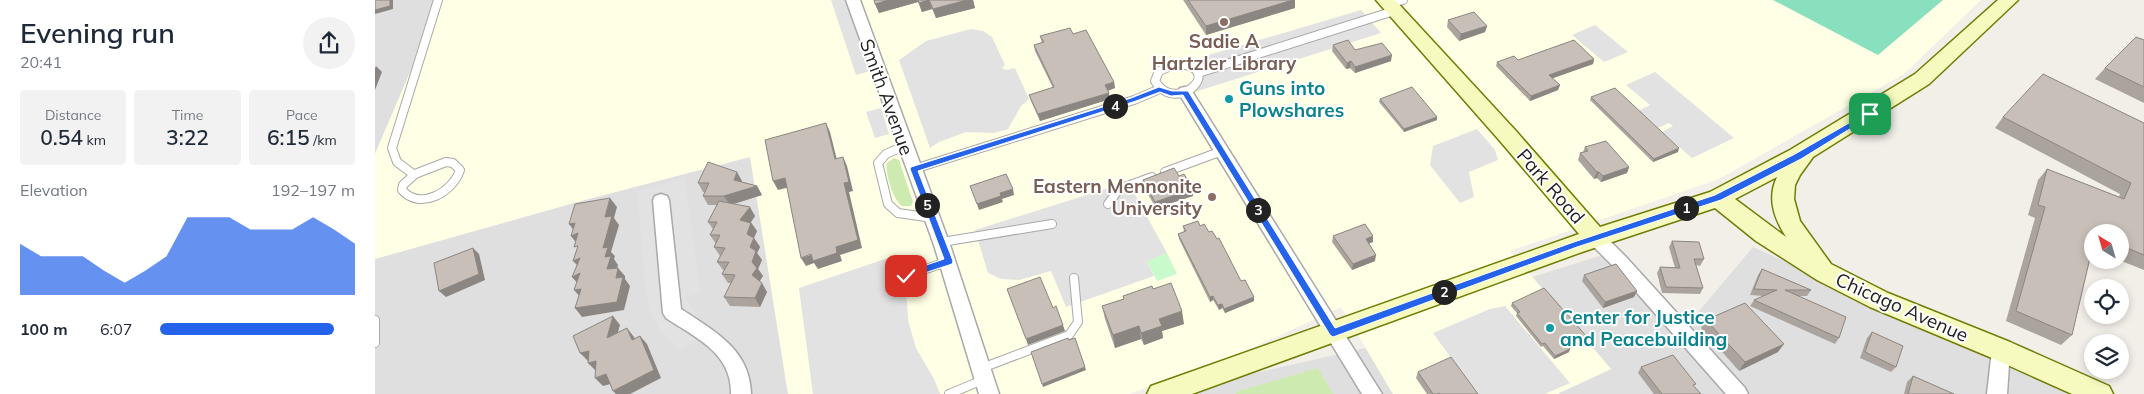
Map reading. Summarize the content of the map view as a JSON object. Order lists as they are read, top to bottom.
{
  "streets": {
    "street": ["Smith Avenue", "Park Road", "Chicago Avenue"]
  },
  "places": [
    "Sadie A Hartzler Library",
    "Guns into Plowshares",
    "Eastern Mennonite University",
    "Center for Justice and Peacebuilding"
  ],
  "north": "top left",
  "page": {
    "heading": ["Evening run", "20:41"],
    "stats": [
      ["Distance", "0.54 km"],
      ["Time", "3:22"],
      ["Pace", "6:15 /km"]
    ],
    "pins": [
      "4",
      "5",
      "1",
      "3",
      "2"
    ],
    "chart": ["Elevation", "192–197 m"],
    "list": [
      {
        "name": "100 m",
        "note": "6:07"
      }
    ]
  }
}
